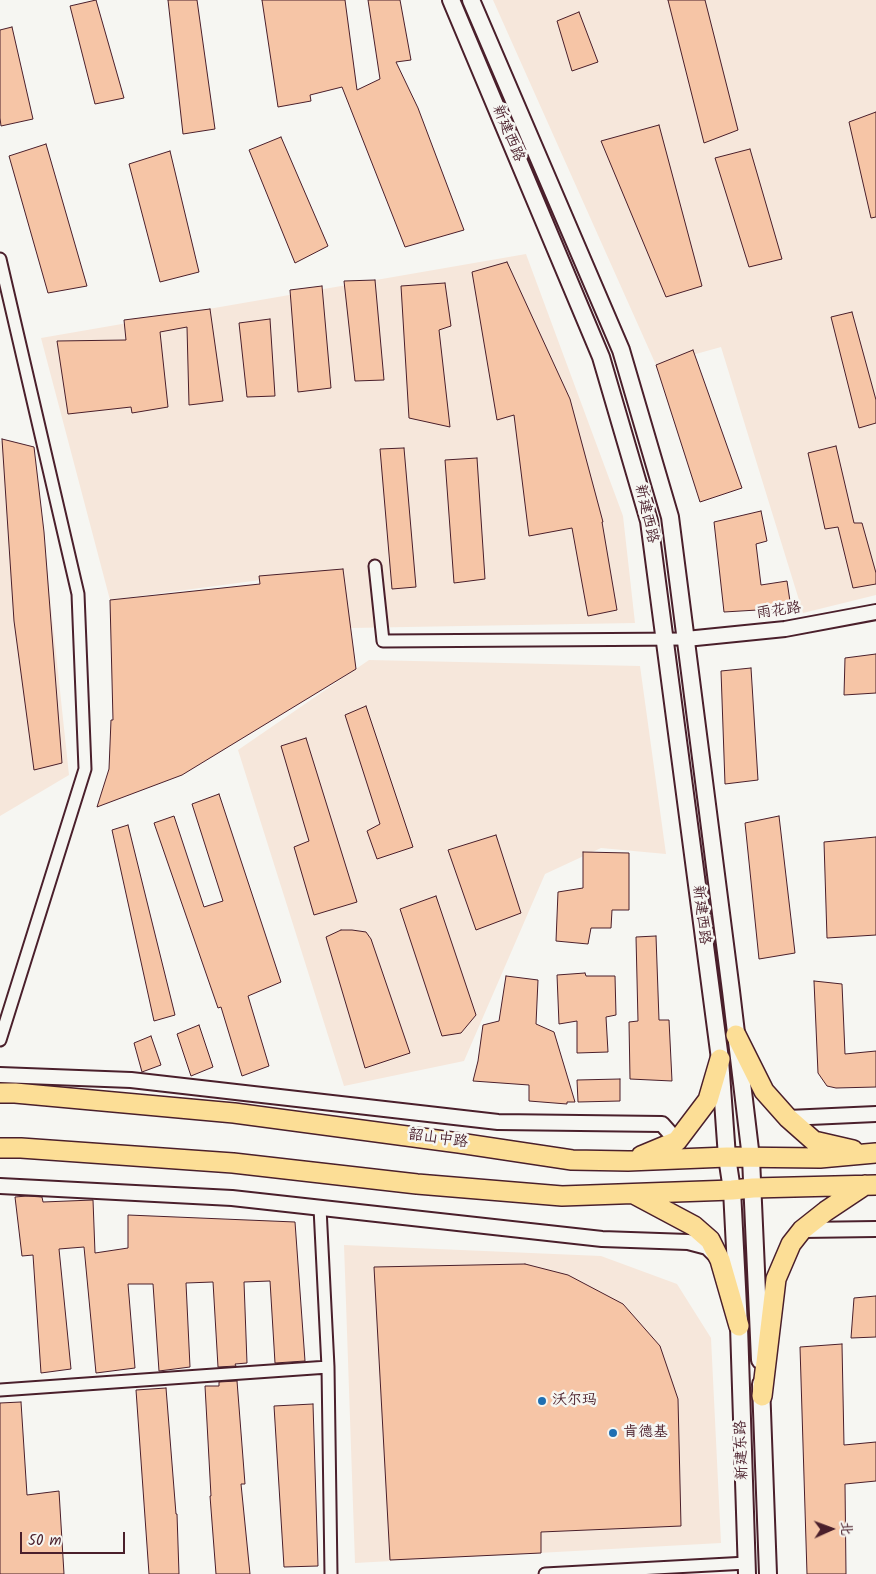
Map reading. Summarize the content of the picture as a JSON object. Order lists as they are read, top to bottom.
{
  "streets": {
    "main road": ["新建西路", "韶山中路", "新建东路"],
    "street": ["雨花路"]
  },
  "crossings": [
    ["新建西路", "雨花路"],
    ["新建西路", "韶山中路"],
    ["新建西路", "新建东路"]
  ],
  "places": ["沃尔玛", "肯德基"],
  "scale_bar": "50 m",
  "north": "right"
}
